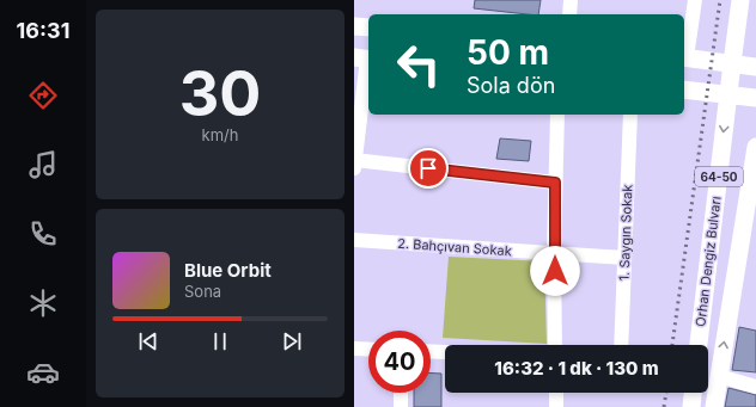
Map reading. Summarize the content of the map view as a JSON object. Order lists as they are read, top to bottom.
{
  "streets": {
    "main road": ["64-50", "Orhan Dengiz Bulvarı"],
    "street": ["1. Saygın Sokak", "2. Bahçıvan Sokak"]
  },
  "crossings": [
    ["1. Saygın Sokak", "2. Bahçıvan Sokak"]
  ],
  "page": {
    "tabs": "16:31",
    "tile": ["30", "km/h"],
    "turn": ["50 m", "Sola dön"],
    "song": ["Blue Orbit", "Sona"],
    "limit": "40",
    "trip": "16:32 · 1 dk · 130 m"
  }
}
